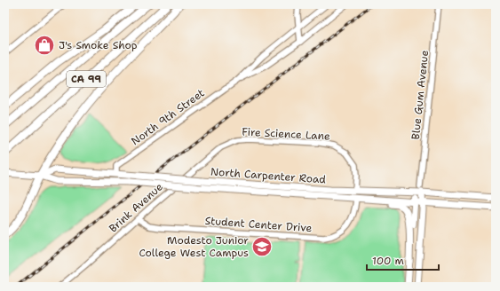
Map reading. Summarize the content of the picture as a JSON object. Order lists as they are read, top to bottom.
{
  "streets": {
    "highway": ["CA 99"],
    "main road": ["Blue Gum Avenue", "North Carpenter Road"],
    "street": [
      "North 9th Street",
      "Fire Science Lane",
      "Brink Avenue",
      "Student Center Drive"
    ]
  },
  "crossings": [
    ["Blue Gum Avenue", "North Carpenter Road"],
    ["North 9th Street", "North Carpenter Road"],
    ["Fire Science Lane", "North Carpenter Road"],
    ["Fire Science Lane", "Brink Avenue"],
    ["North Carpenter Road", "Student Center Drive"],
    ["Brink Avenue", "Student Center Drive"]
  ],
  "places": {
    "shop": ["J's Smoke Shop"],
    "school or university": ["Modesto Junior College West Campus"]
  },
  "scale_bar": "100 m"
}
